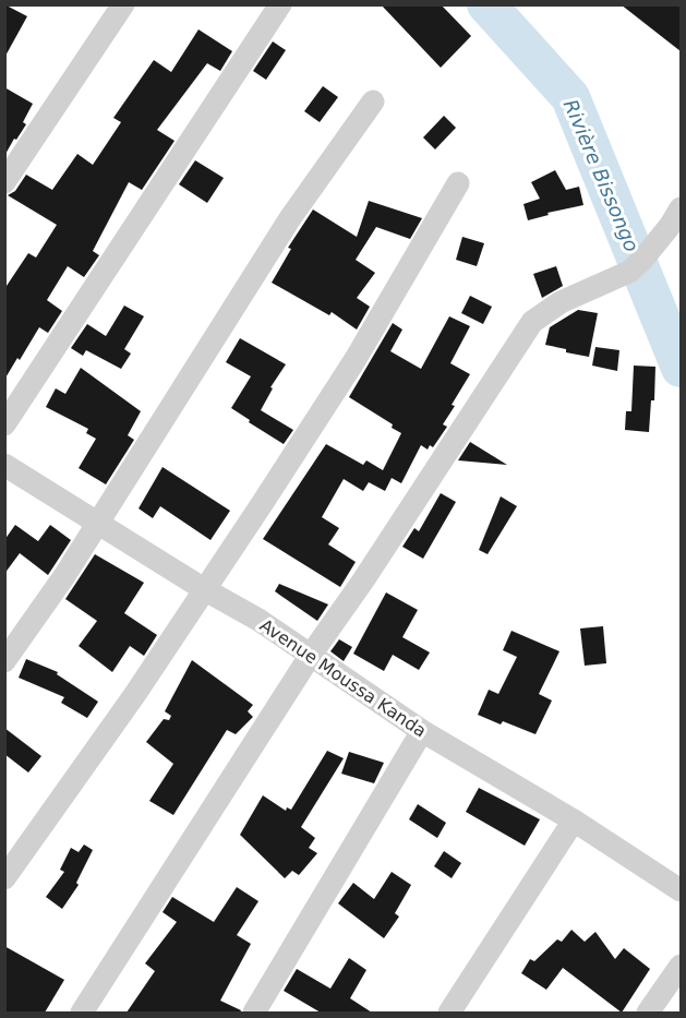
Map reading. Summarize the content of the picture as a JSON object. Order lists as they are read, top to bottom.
{
  "streets": {
    "street": ["Avenue Moussa Kanda"]
  },
  "water": ["Rivière Bissongo"]
}
